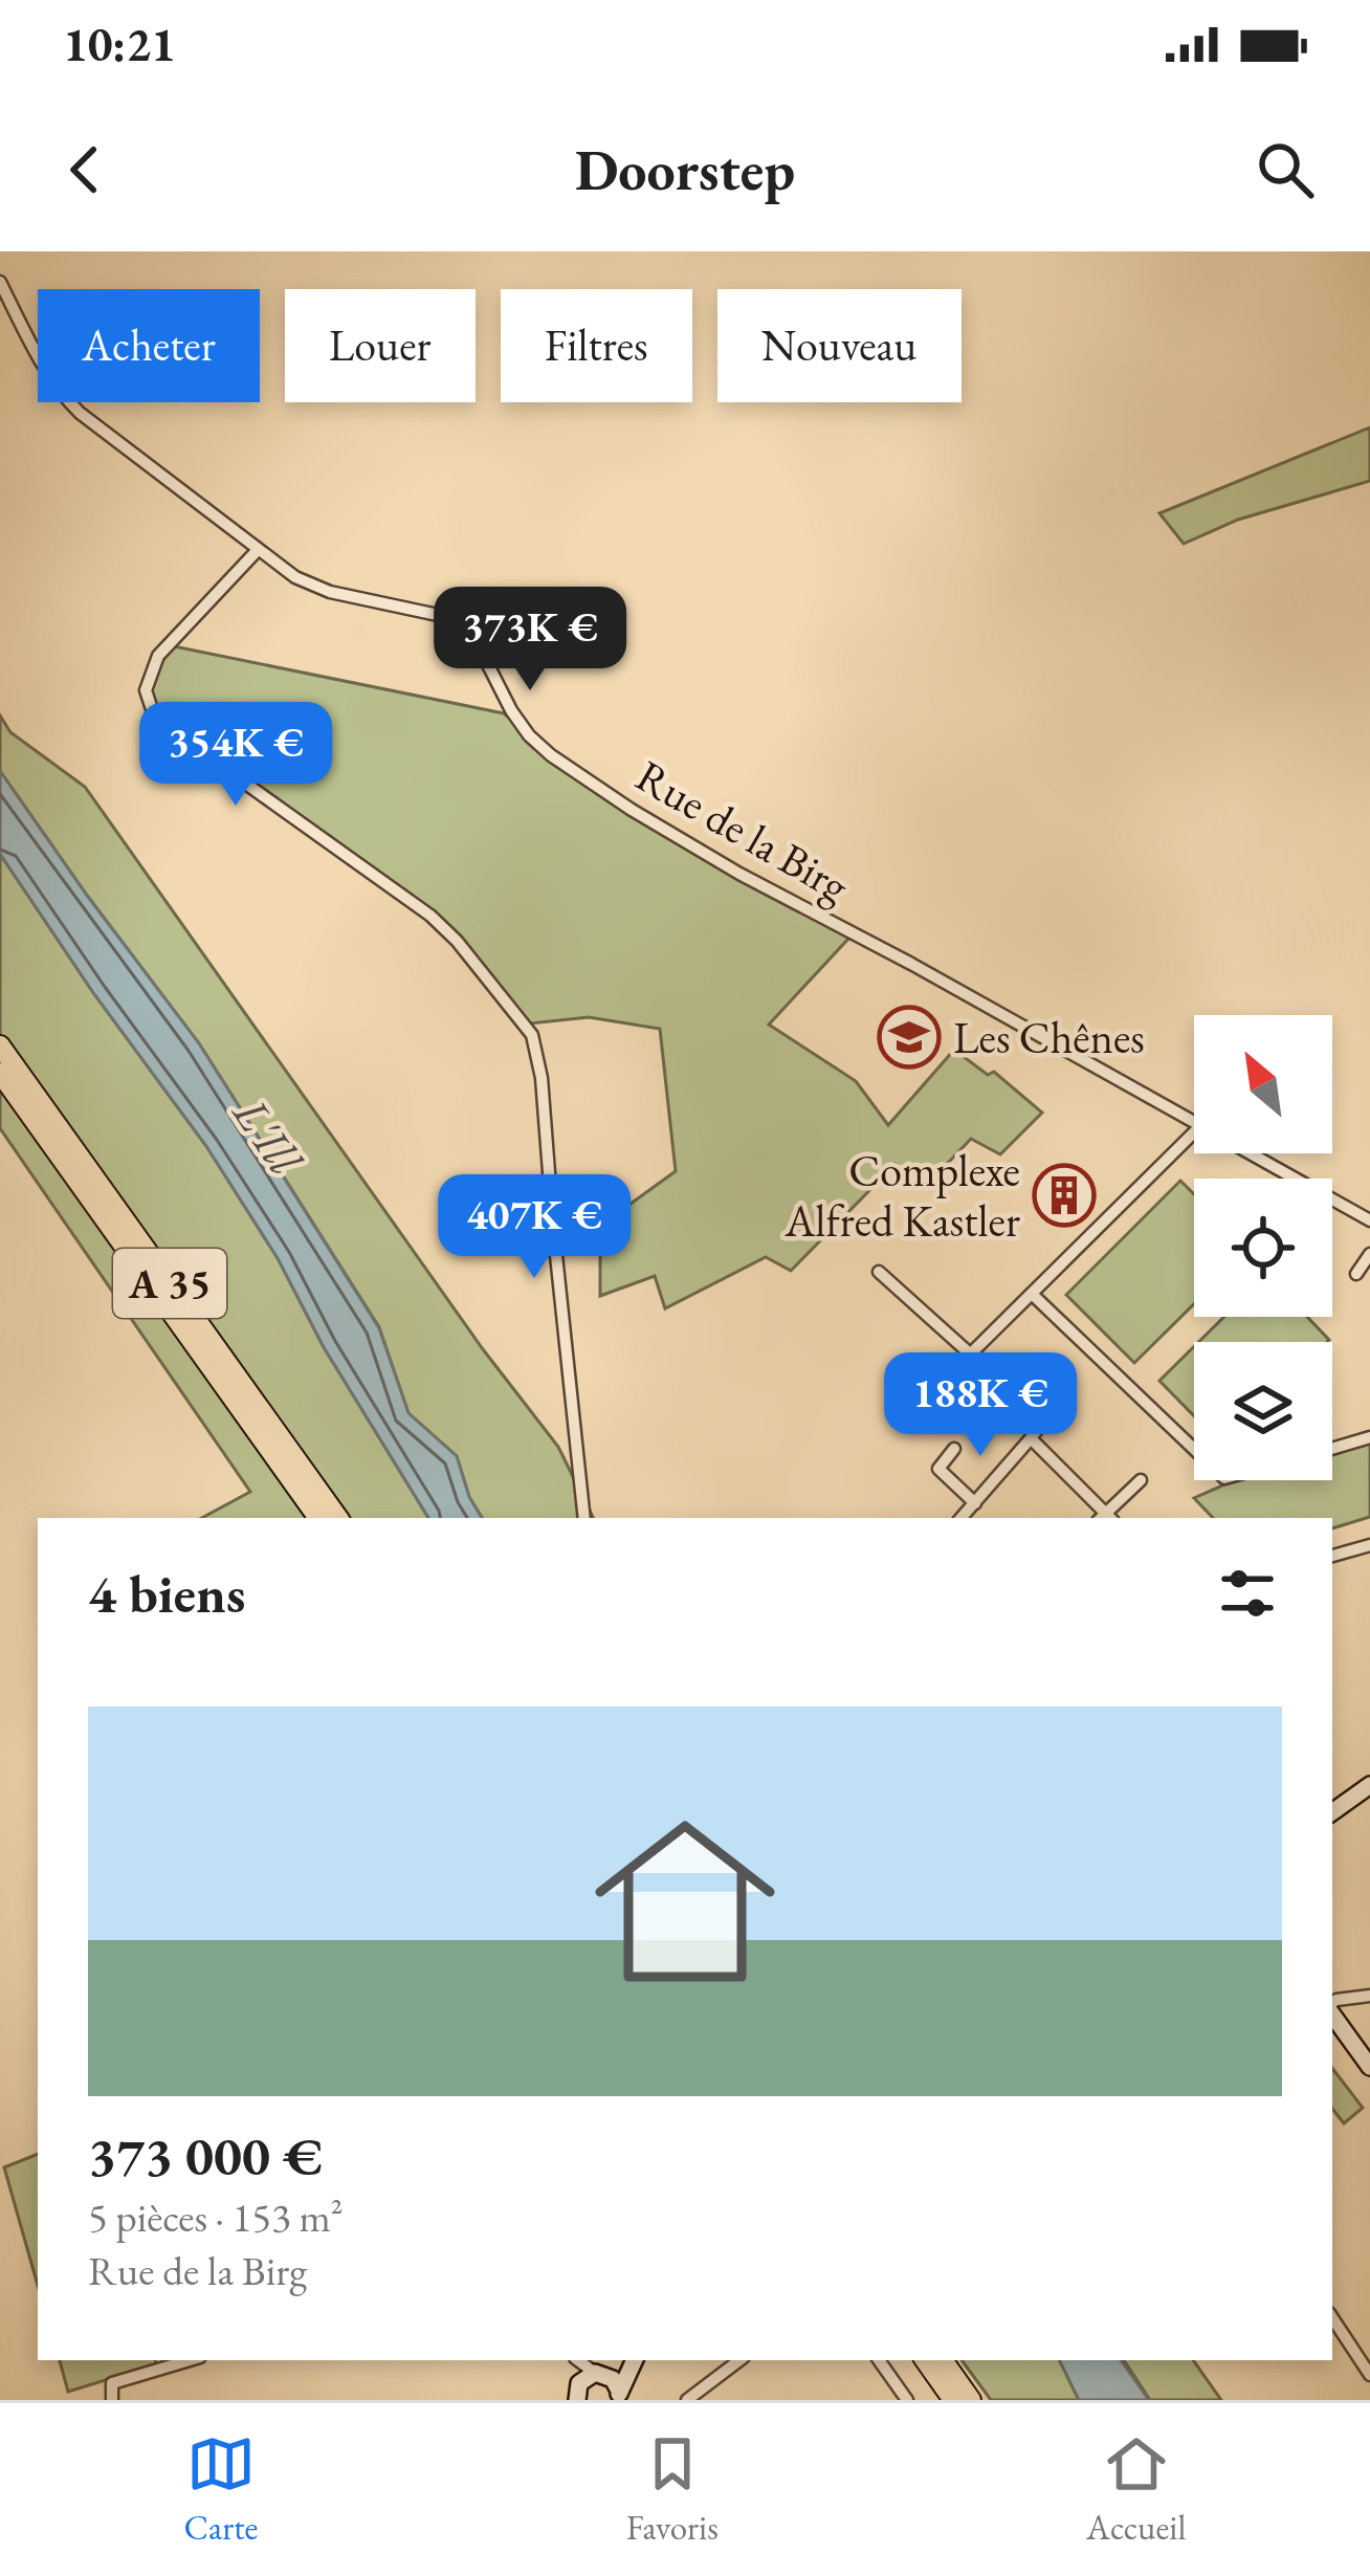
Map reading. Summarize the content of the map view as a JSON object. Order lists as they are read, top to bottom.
{
  "streets": {
    "highway": ["A 35"],
    "street": ["Rue de la Birg"]
  },
  "water": ["L'Ill"],
  "places": {
    "school or university": ["Les Chênes"],
    "building": ["Complexe Alfred Kastler"]
  },
  "north": "top left",
  "page": {
    "status": "10:21",
    "header": "Doorstep",
    "chip": [
      "Acheter",
      "Louer",
      "Filtres",
      "Nouveau"
    ],
    "price": [
      "373K €",
      "354K €",
      "407K €",
      "188K €"
    ],
    "heading": "4 biens",
    "list": [
      {
        "name": "373 000 €",
        "note": "5 pièces · 153 m² · Rue de la Birg"
      }
    ],
    "tabs": ["Carte", "Favoris", "Accueil"]
  }
}
